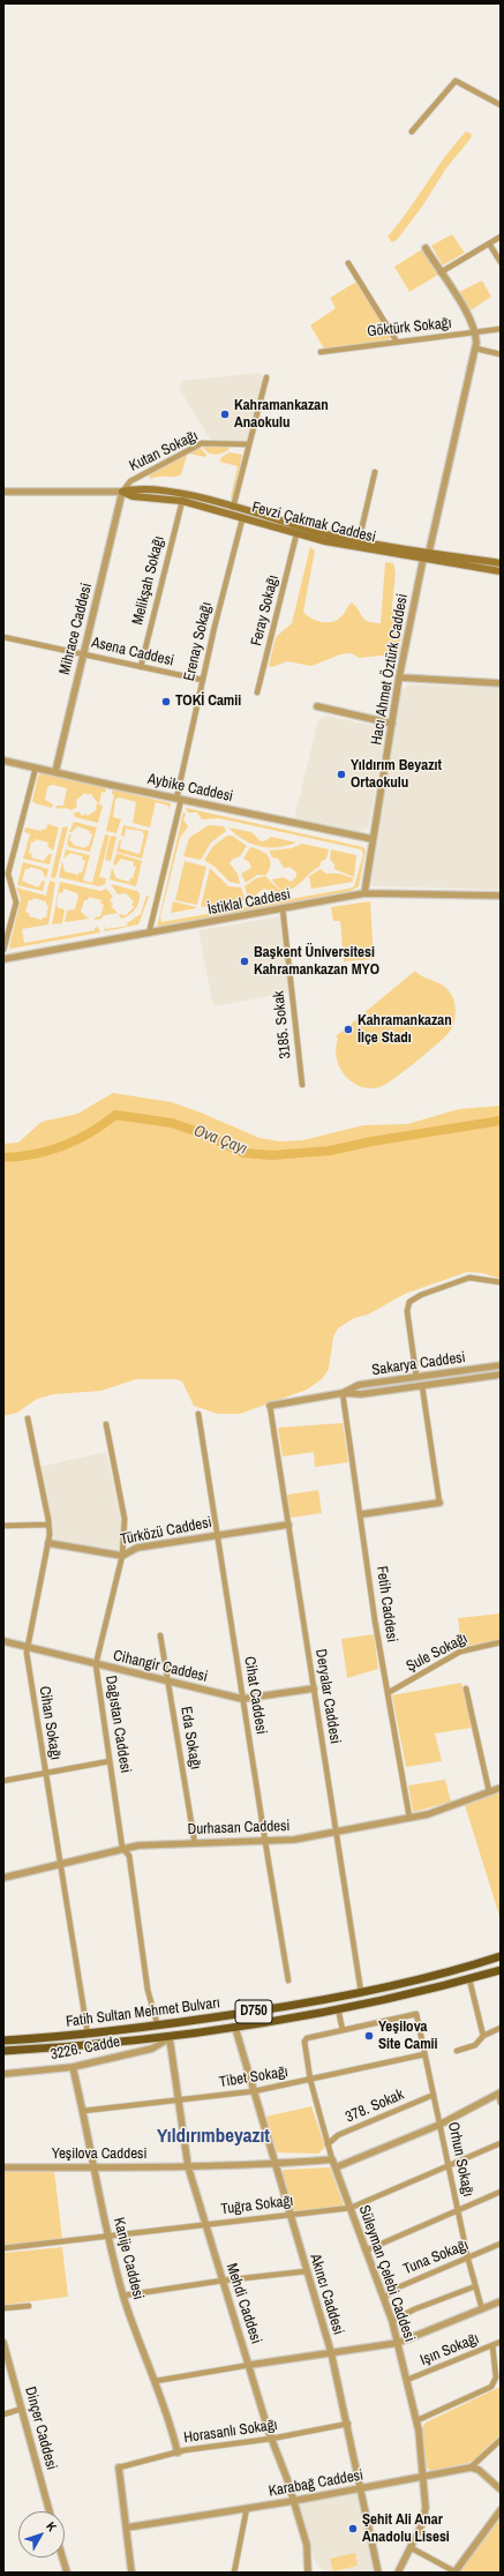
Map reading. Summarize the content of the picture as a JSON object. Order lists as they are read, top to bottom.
{
  "streets": {
    "highway": ["D750", "Fatih Sultan Mehmet Bulvarı"],
    "main road": ["Fevzi Çakmak Caddesi"],
    "street": [
      "Göktürk Sokağı",
      "Kutan Sokağı",
      "Melikşah Sokağı",
      "Feray Sokağı",
      "Mihrace Caddesi",
      "Erenay Sokağı",
      "Asena Caddesi",
      "Hacı Ahmet Öztürk Caddesi",
      "Aybike Caddesi",
      "İstiklal Caddesi",
      "3185. Sokak",
      "Sakarya Caddesi",
      "Türközü Caddesi",
      "Fetih Caddesi",
      "Şule Sokağı",
      "Cihangir Caddesi",
      "Cihat Caddesi",
      "Deryalar Caddesi",
      "Cihan Sokağı",
      "Dağıstan Caddesi",
      "Eda Sokağı",
      "Durhasan Caddesi",
      "3226. Cadde",
      "Tibet Sokağı",
      "378. Sokak",
      "Yeşilova Caddesi",
      "Orhun Sokağı",
      "Tuğra Sokağı",
      "Tuna Sokağı",
      "Kanije Caddesi",
      "Süleyman Çelebi Caddesi",
      "Akıncı Caddesi",
      "Mehdi Caddesi",
      "Işın Sokağı",
      "Dinçer Caddesi",
      "Horasanlı Sokağı",
      "Karabağ Caddesi"
    ]
  },
  "crossings": [
    ["Kutan Sokağı", "Fevzi Çakmak Caddesi"],
    ["Kutan Sokağı", "Mihrace Caddesi"],
    ["Fevzi Çakmak Caddesi", "Melikşah Sokağı"],
    ["Fevzi Çakmak Caddesi", "Feray Sokağı"],
    ["Fevzi Çakmak Caddesi", "Mihrace Caddesi"],
    ["Fevzi Çakmak Caddesi", "Erenay Sokağı"],
    ["Fevzi Çakmak Caddesi", "Hacı Ahmet Öztürk Caddesi"],
    ["Melikşah Sokağı", "Asena Caddesi"],
    ["Mihrace Caddesi", "Asena Caddesi"],
    ["Mihrace Caddesi", "Aybike Caddesi"],
    ["Erenay Sokağı", "Asena Caddesi"],
    ["Erenay Sokağı", "Aybike Caddesi"],
    ["Erenay Sokağı", "İstiklal Caddesi"],
    ["Hacı Ahmet Öztürk Caddesi", "Aybike Caddesi"],
    ["Hacı Ahmet Öztürk Caddesi", "İstiklal Caddesi"],
    ["İstiklal Caddesi", "3185. Sokak"],
    ["Sakarya Caddesi", "Fetih Caddesi"],
    ["Sakarya Caddesi", "Deryalar Caddesi"],
    ["Türközü Caddesi", "Cihat Caddesi"],
    ["Türközü Caddesi", "Deryalar Caddesi"],
    ["Türközü Caddesi", "Cihan Sokağı"],
    ["Türközü Caddesi", "Dağıstan Caddesi"],
    ["Fetih Caddesi", "Şule Sokağı"],
    ["Fetih Caddesi", "Durhasan Caddesi"],
    ["Cihangir Caddesi", "Cihat Caddesi"],
    ["Cihangir Caddesi", "Deryalar Caddesi"],
    ["Cihangir Caddesi", "Cihan Sokağı"],
    ["Cihangir Caddesi", "Dağıstan Caddesi"],
    ["Cihangir Caddesi", "Eda Sokağı"],
    ["Cihat Caddesi", "Durhasan Caddesi"],
    ["Deryalar Caddesi", "Durhasan Caddesi"],
    ["Deryalar Caddesi", "Fatih Sultan Mehmet Bulvarı"],
    ["Cihan Sokağı", "Durhasan Caddesi"],
    ["Cihan Sokağı", "Fatih Sultan Mehmet Bulvarı"],
    ["Dağıstan Caddesi", "Durhasan Caddesi"],
    ["Dağıstan Caddesi", "Fatih Sultan Mehmet Bulvarı"],
    ["Eda Sokağı", "Durhasan Caddesi"],
    ["Fatih Sultan Mehmet Bulvarı", "3226. Cadde"],
    ["Fatih Sultan Mehmet Bulvarı", "Akıncı Caddesi"],
    ["Fatih Sultan Mehmet Bulvarı", "Mehdi Caddesi"],
    ["3226. Cadde", "Kanije Caddesi"],
    ["3226. Cadde", "Mehdi Caddesi"],
    ["Tibet Sokağı", "Orhun Sokağı"],
    ["Tibet Sokağı", "Kanije Caddesi"],
    ["Tibet Sokağı", "Süleyman Çelebi Caddesi"],
    ["Tibet Sokağı", "Akıncı Caddesi"],
    ["Tibet Sokağı", "Mehdi Caddesi"],
    ["378. Sokak", "Orhun Sokağı"],
    ["378. Sokak", "Süleyman Çelebi Caddesi"],
    ["Yeşilova Caddesi", "Kanije Caddesi"],
    ["Yeşilova Caddesi", "Süleyman Çelebi Caddesi"],
    ["Yeşilova Caddesi", "Akıncı Caddesi"],
    ["Yeşilova Caddesi", "Mehdi Caddesi"],
    ["Orhun Sokağı", "Tuğra Sokağı"],
    ["Orhun Sokağı", "Tuna Sokağı"],
    ["Orhun Sokağı", "Süleyman Çelebi Caddesi"],
    ["Tuğra Sokağı", "Kanije Caddesi"],
    ["Tuğra Sokağı", "Süleyman Çelebi Caddesi"],
    ["Tuğra Sokağı", "Akıncı Caddesi"],
    ["Tuğra Sokağı", "Mehdi Caddesi"],
    ["Tuna Sokağı", "Süleyman Çelebi Caddesi"],
    ["Kanije Caddesi", "Horasanlı Sokağı"],
    ["Süleyman Çelebi Caddesi", "Işın Sokağı"],
    ["Süleyman Çelebi Caddesi", "Karabağ Caddesi"],
    ["Akıncı Caddesi", "Horasanlı Sokağı"],
    ["Akıncı Caddesi", "Karabağ Caddesi"],
    ["Mehdi Caddesi", "Horasanlı Sokağı"],
    ["Mehdi Caddesi", "Karabağ Caddesi"]
  ],
  "districts": ["Yıldırımbeyazıt"],
  "water": ["Ova Çayı"],
  "places": [
    "Kahramankazan Anaokulu",
    "TOKİ Camii",
    "Yıldırım Beyazıt Ortaokulu",
    "Başkent Üniversitesi Kahramankazan MYO",
    "Kahramankazan İlçe Stadı",
    "Yeşilova Site Camii",
    "Şehit Ali Anar Anadolu Lisesi"
  ],
  "north": "top right"
}
